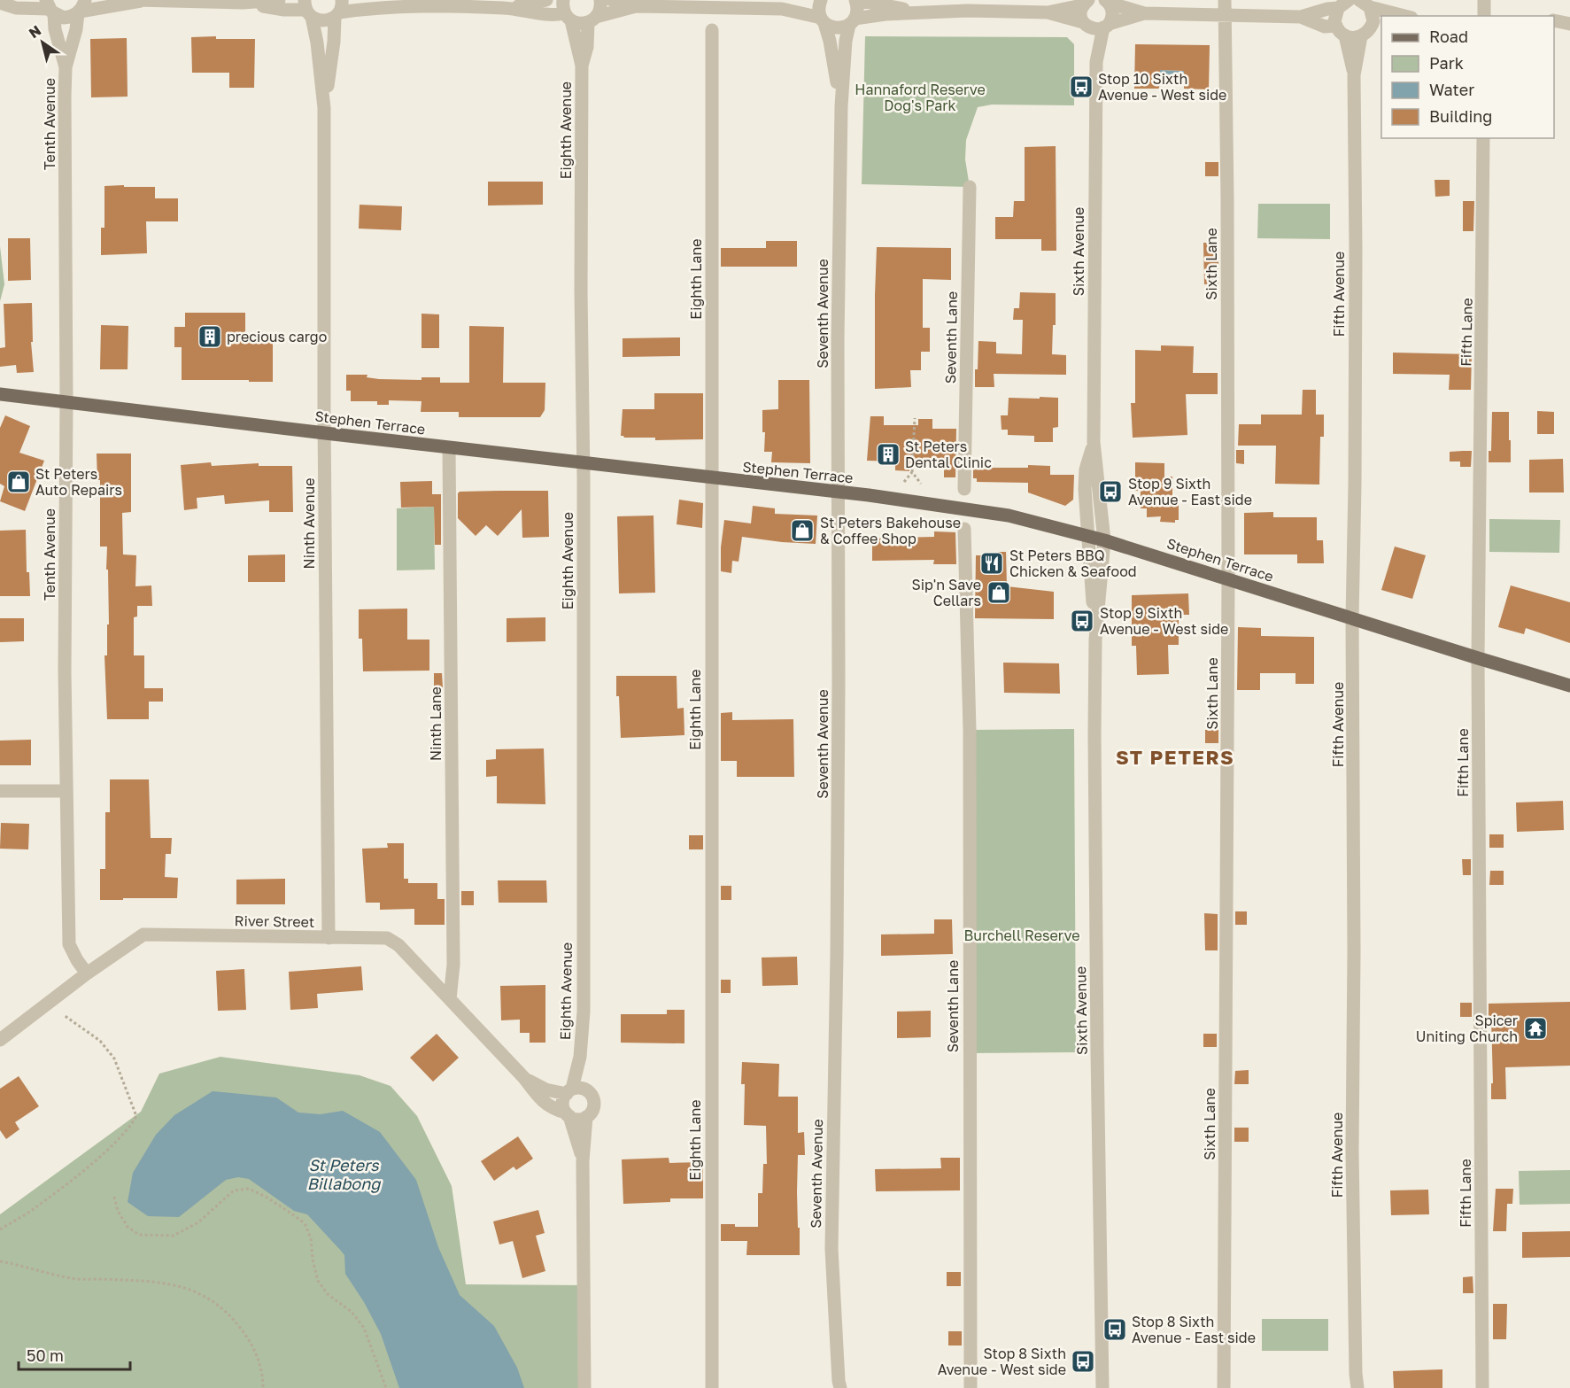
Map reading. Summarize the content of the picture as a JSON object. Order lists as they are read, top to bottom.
{
  "streets": {
    "main road": ["Stephen Terrace"],
    "street": [
      "Tenth Avenue",
      "Eighth Avenue",
      "Sixth Avenue",
      "Sixth Lane",
      "Eighth Lane",
      "Fifth Avenue",
      "Seventh Avenue",
      "Fifth Lane",
      "Seventh Lane",
      "Ninth Avenue",
      "Ninth Lane",
      "River Street"
    ]
  },
  "crossings": [
    ["Tenth Avenue", "Stephen Terrace"],
    ["Tenth Avenue", "River Street"],
    ["Eighth Avenue", "Stephen Terrace"],
    ["Eighth Avenue", "River Street"],
    ["Sixth Avenue", "Stephen Terrace"],
    ["Sixth Lane", "Stephen Terrace"],
    ["Eighth Lane", "Stephen Terrace"],
    ["Fifth Avenue", "Stephen Terrace"],
    ["Seventh Avenue", "Stephen Terrace"],
    ["Fifth Lane", "Stephen Terrace"],
    ["Stephen Terrace", "Ninth Avenue"],
    ["Stephen Terrace", "Ninth Lane"],
    ["Ninth Avenue", "River Street"],
    ["Ninth Lane", "River Street"]
  ],
  "districts": ["ST PETERS"],
  "water": ["St Peters Billabong"],
  "parks": ["Hannaford Reserve Dog's Park", "Burchell Reserve"],
  "places": {
    "bus stop": [
      "Stop 10 Sixth Avenue - West side",
      "Stop 9 Sixth Avenue - East side",
      "Stop 9 Sixth Avenue - West side",
      "Stop 8 Sixth Avenue - East side",
      "Stop 8 Sixth Avenue - West side"
    ],
    "building": ["precious cargo", "St Peters Dental Clinic"],
    "shop": ["St Peters Auto Repairs", "St Peters Bakehouse & Coffee Shop", "Sip'n Save Cellars"],
    "restaurant": ["St Peters BBQ Chicken & Seafood"],
    "temple": ["Spicer Uniting Church"]
  },
  "legend": [
    "Road",
    "Park",
    "Water",
    "Building"
  ],
  "scale_bar": "50 m",
  "north": "top left"
}
